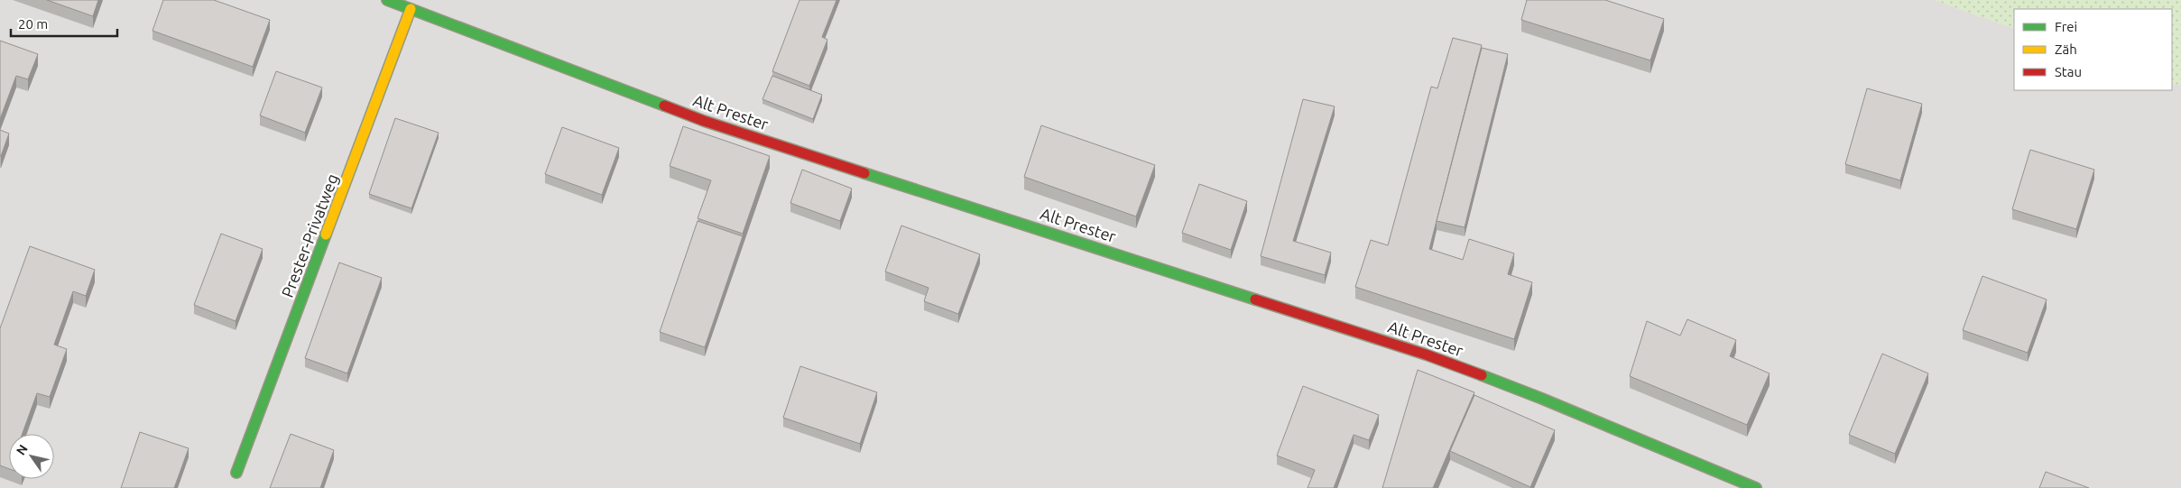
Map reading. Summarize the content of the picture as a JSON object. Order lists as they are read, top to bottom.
{
  "streets": {
    "main road": ["Alt Prester", "Prester-Privatweg"]
  },
  "crossings": [
    ["Alt Prester", "Prester-Privatweg"]
  ],
  "legend": ["Frei", "Zäh", "Stau"],
  "scale_bar": "20 m",
  "north": "top left"
}
